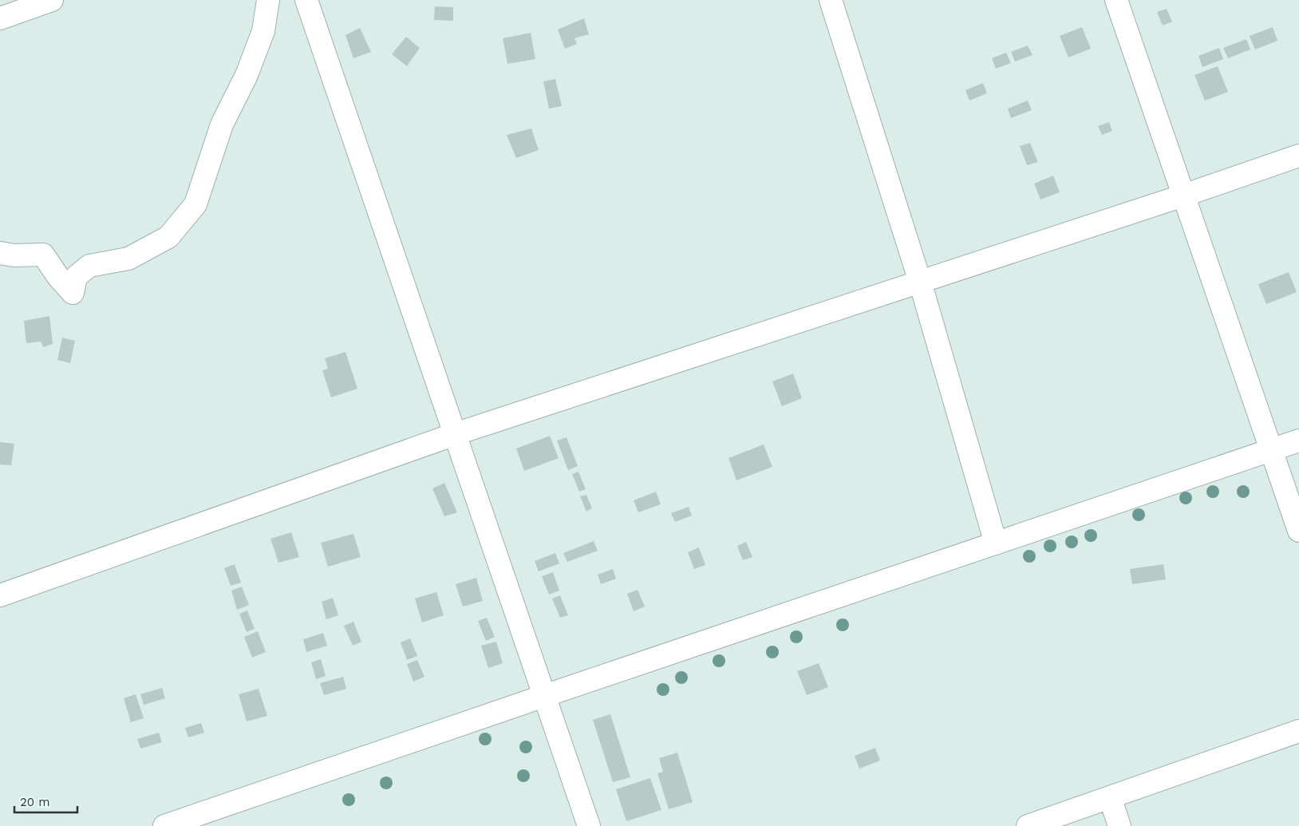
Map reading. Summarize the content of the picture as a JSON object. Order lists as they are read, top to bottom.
{
  "scale_bar": "20 m"
}
